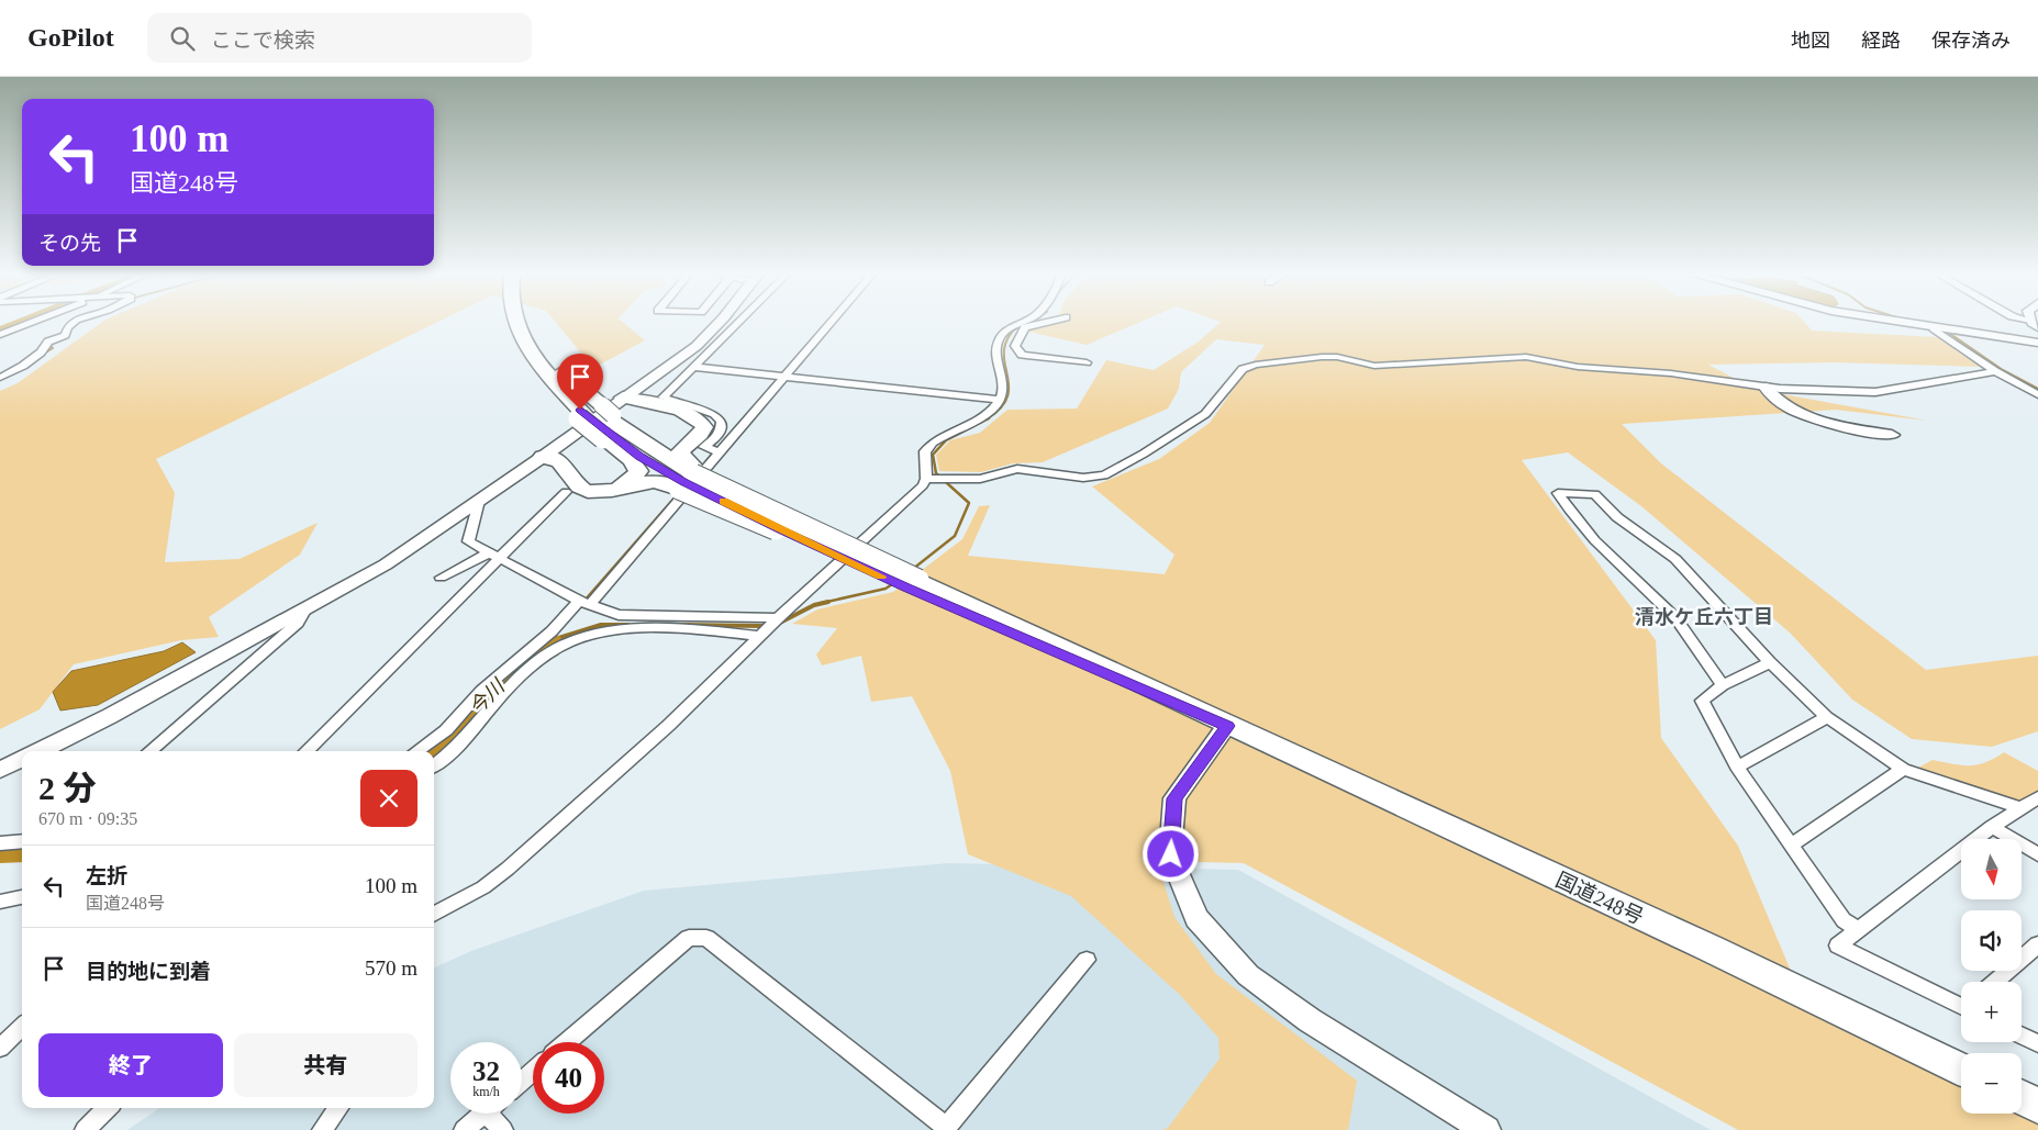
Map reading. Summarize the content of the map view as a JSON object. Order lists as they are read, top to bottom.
{
  "streets": {
    "highway": ["国道248号"]
  },
  "districts": ["清水ケ丘六丁目"],
  "water": ["今川"],
  "north": "bottom",
  "page": {
    "header": "GoPilot",
    "search": "ここで検索",
    "nav": ["地図", "経路", "保存済み"],
    "turn": ["100 m", "国道248号"],
    "then": "その先",
    "heading": ["2 分", "670 m · 09:35"],
    "map_buttons": ["+", "−"],
    "list": [
      {
        "name": "左折",
        "note": "国道248号",
        "value": "100 m"
      },
      {
        "name": "目的地に到着",
        "value": "570 m"
      }
    ],
    "buttons": ["終了", "共有"],
    "speed": "32 km/h",
    "limit": "40"
  }
}
